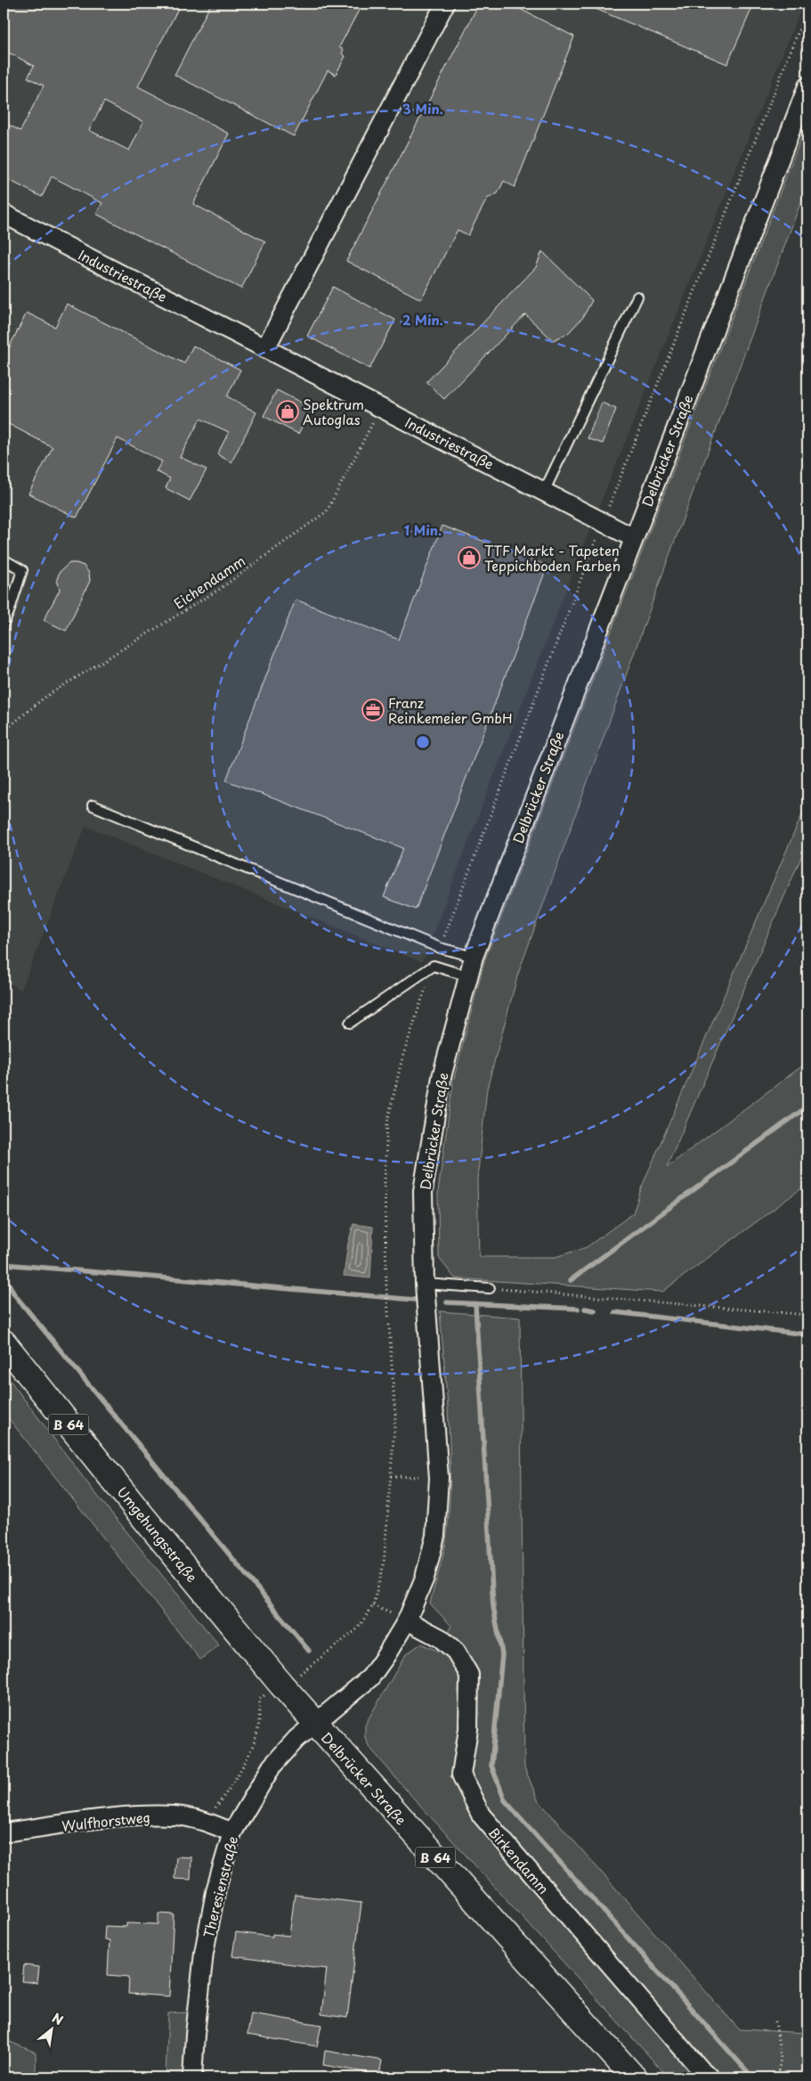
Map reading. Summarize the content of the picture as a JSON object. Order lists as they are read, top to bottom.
{
  "streets": {
    "main road": ["Delbrücker Straße", "B 64", "Umgehungsstraße"],
    "street": [
      "Industriestraße",
      "Wulfhorstweg",
      "Birkendamm",
      "Theresienstraße"
    ],
    "path": ["Eichendamm"]
  },
  "crossings": [
    ["Industriestraße", "Delbrücker Straße"],
    ["Industriestraße", "Eichendamm"],
    ["Delbrücker Straße", "Umgehungsstraße"],
    ["Delbrücker Straße", "Birkendamm"],
    ["Delbrücker Straße", "Theresienstraße"],
    ["Umgehungsstraße", "Theresienstraße"],
    ["Wulfhorstweg", "Theresienstraße"]
  ],
  "places": {
    "shop": ["Spektrum Autoglas", "TTF Markt - Tapeten Teppichboden Farben"],
    "office": ["Franz Reinkemeier GmbH"]
  },
  "north": "top right",
  "rings": ["3 Min.", "2 Min.", "1 Min."]
}
